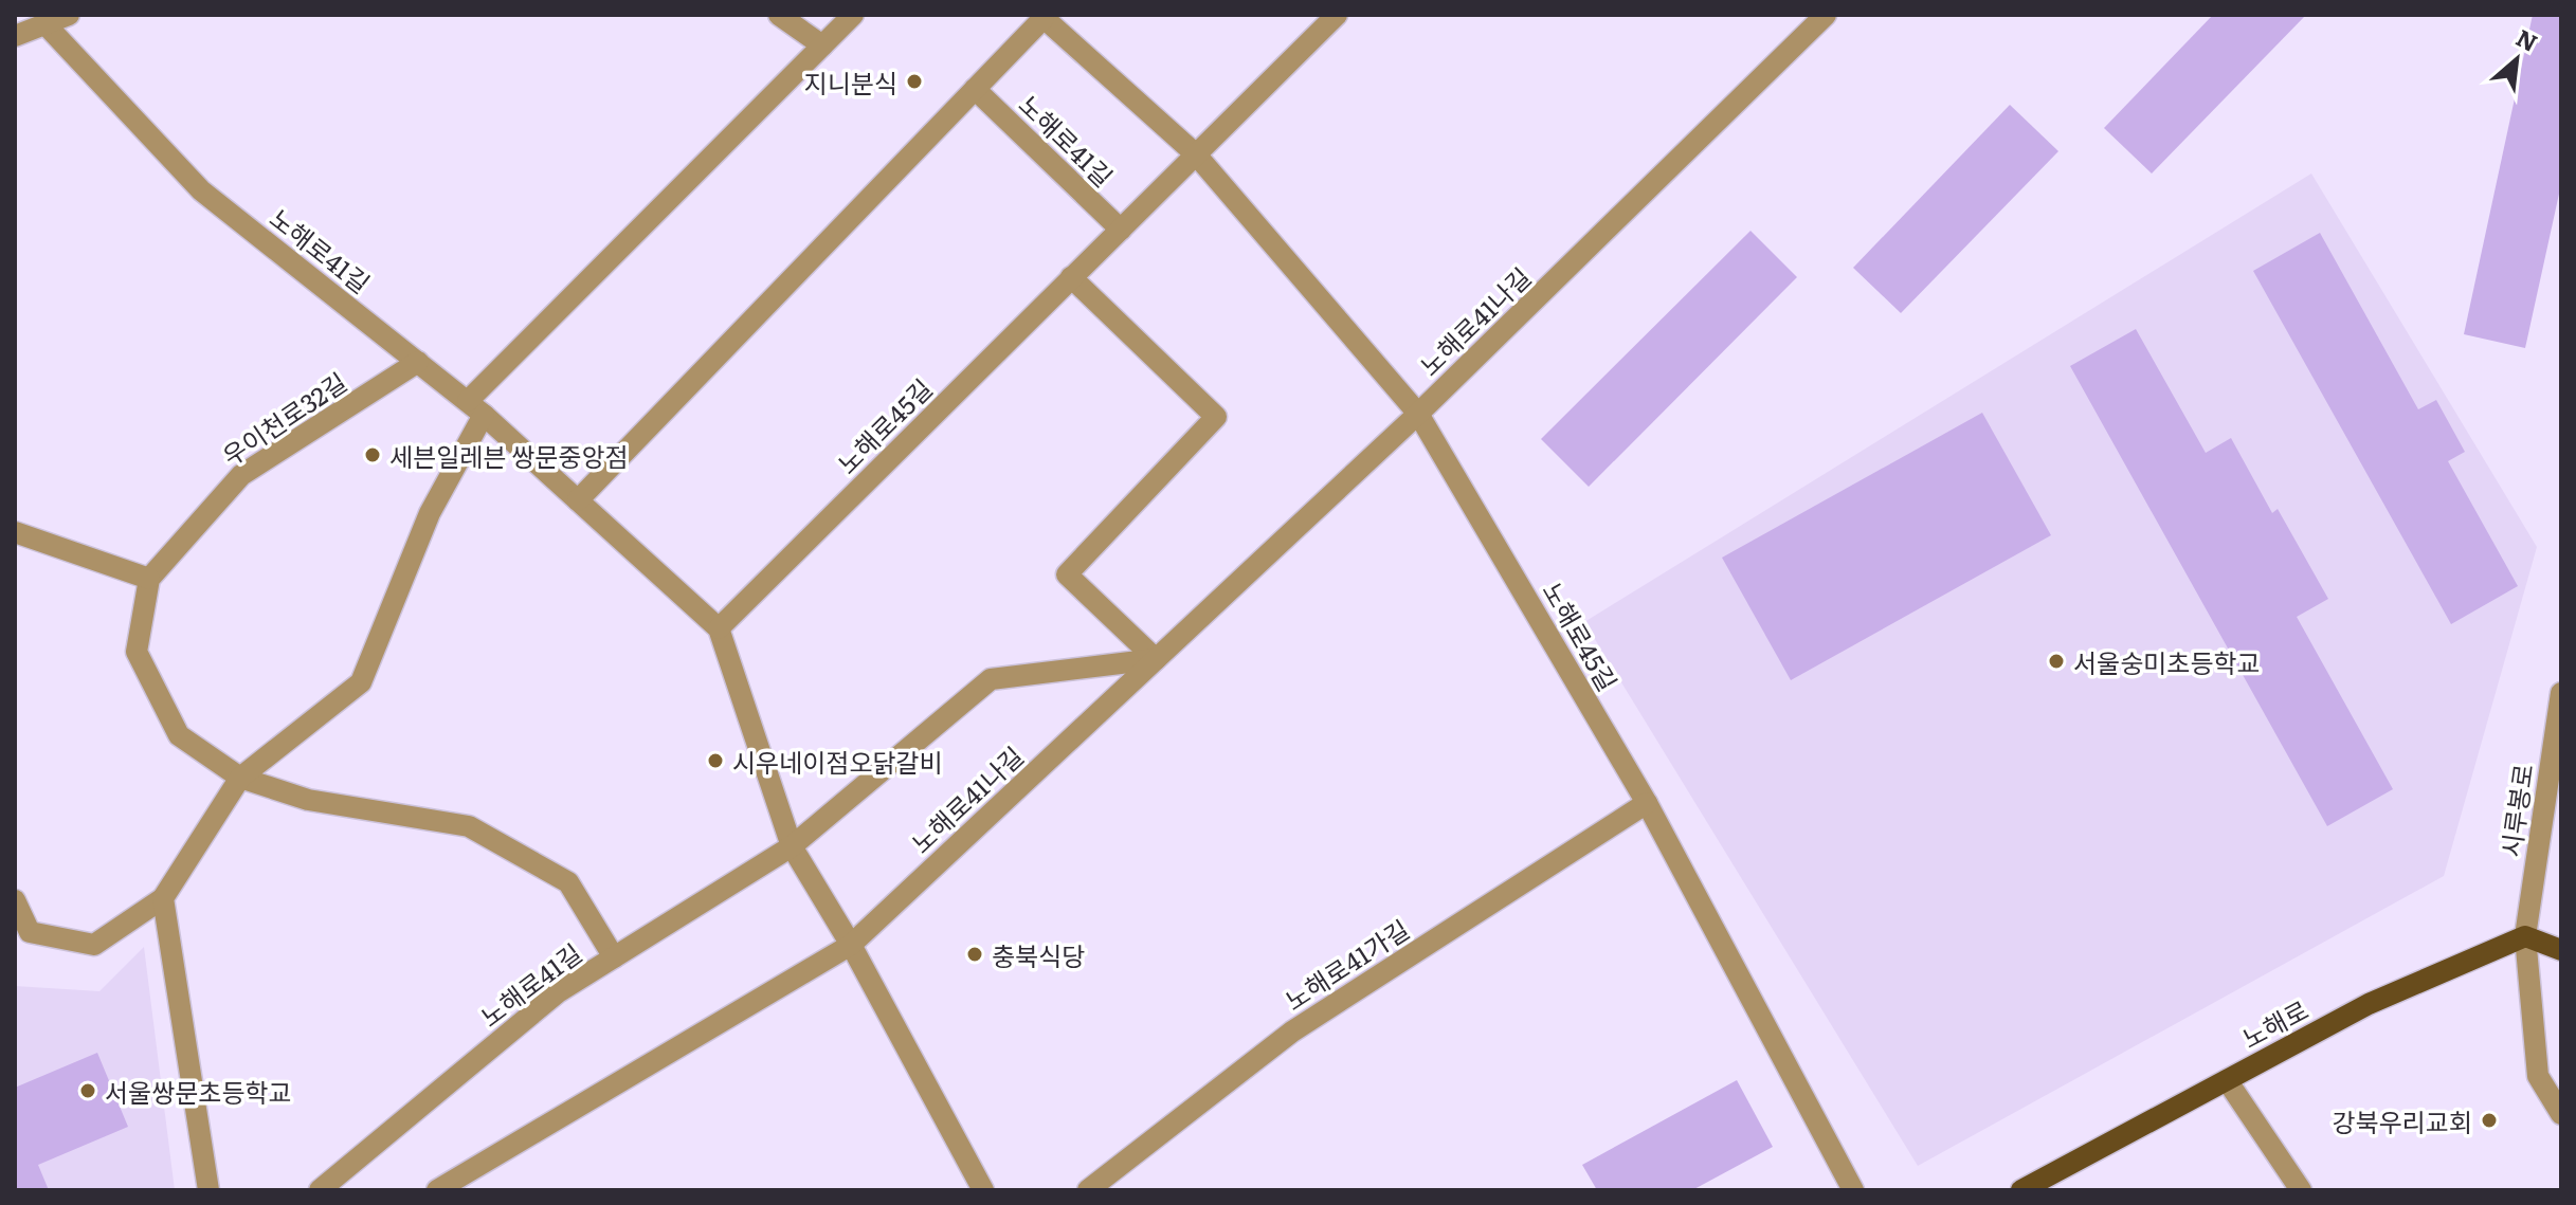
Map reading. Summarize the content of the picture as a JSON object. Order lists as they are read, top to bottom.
{
  "streets": {
    "main road": ["노해로"],
    "street": [
      "노해로41길",
      "노해로41나길",
      "우이천로32길",
      "노해로45길",
      "시루봉로",
      "노해로41가길"
    ]
  },
  "crossings": [
    ["노해로41길", "노해로41나길"],
    ["노해로41길", "우이천로32길"],
    ["노해로41길", "노해로45길"],
    ["노해로41나길", "노해로45길"],
    ["노해로45길", "노해로41가길"],
    ["시루봉로", "노해로"]
  ],
  "places": [
    "지니분식",
    "세븐일레븐 쌍문중앙점",
    "서울숭미초등학교",
    "시우네이점오닭갈비",
    "충북식당",
    "서울쌍문초등학교",
    "강북우리교회"
  ],
  "north": "top right"
}
